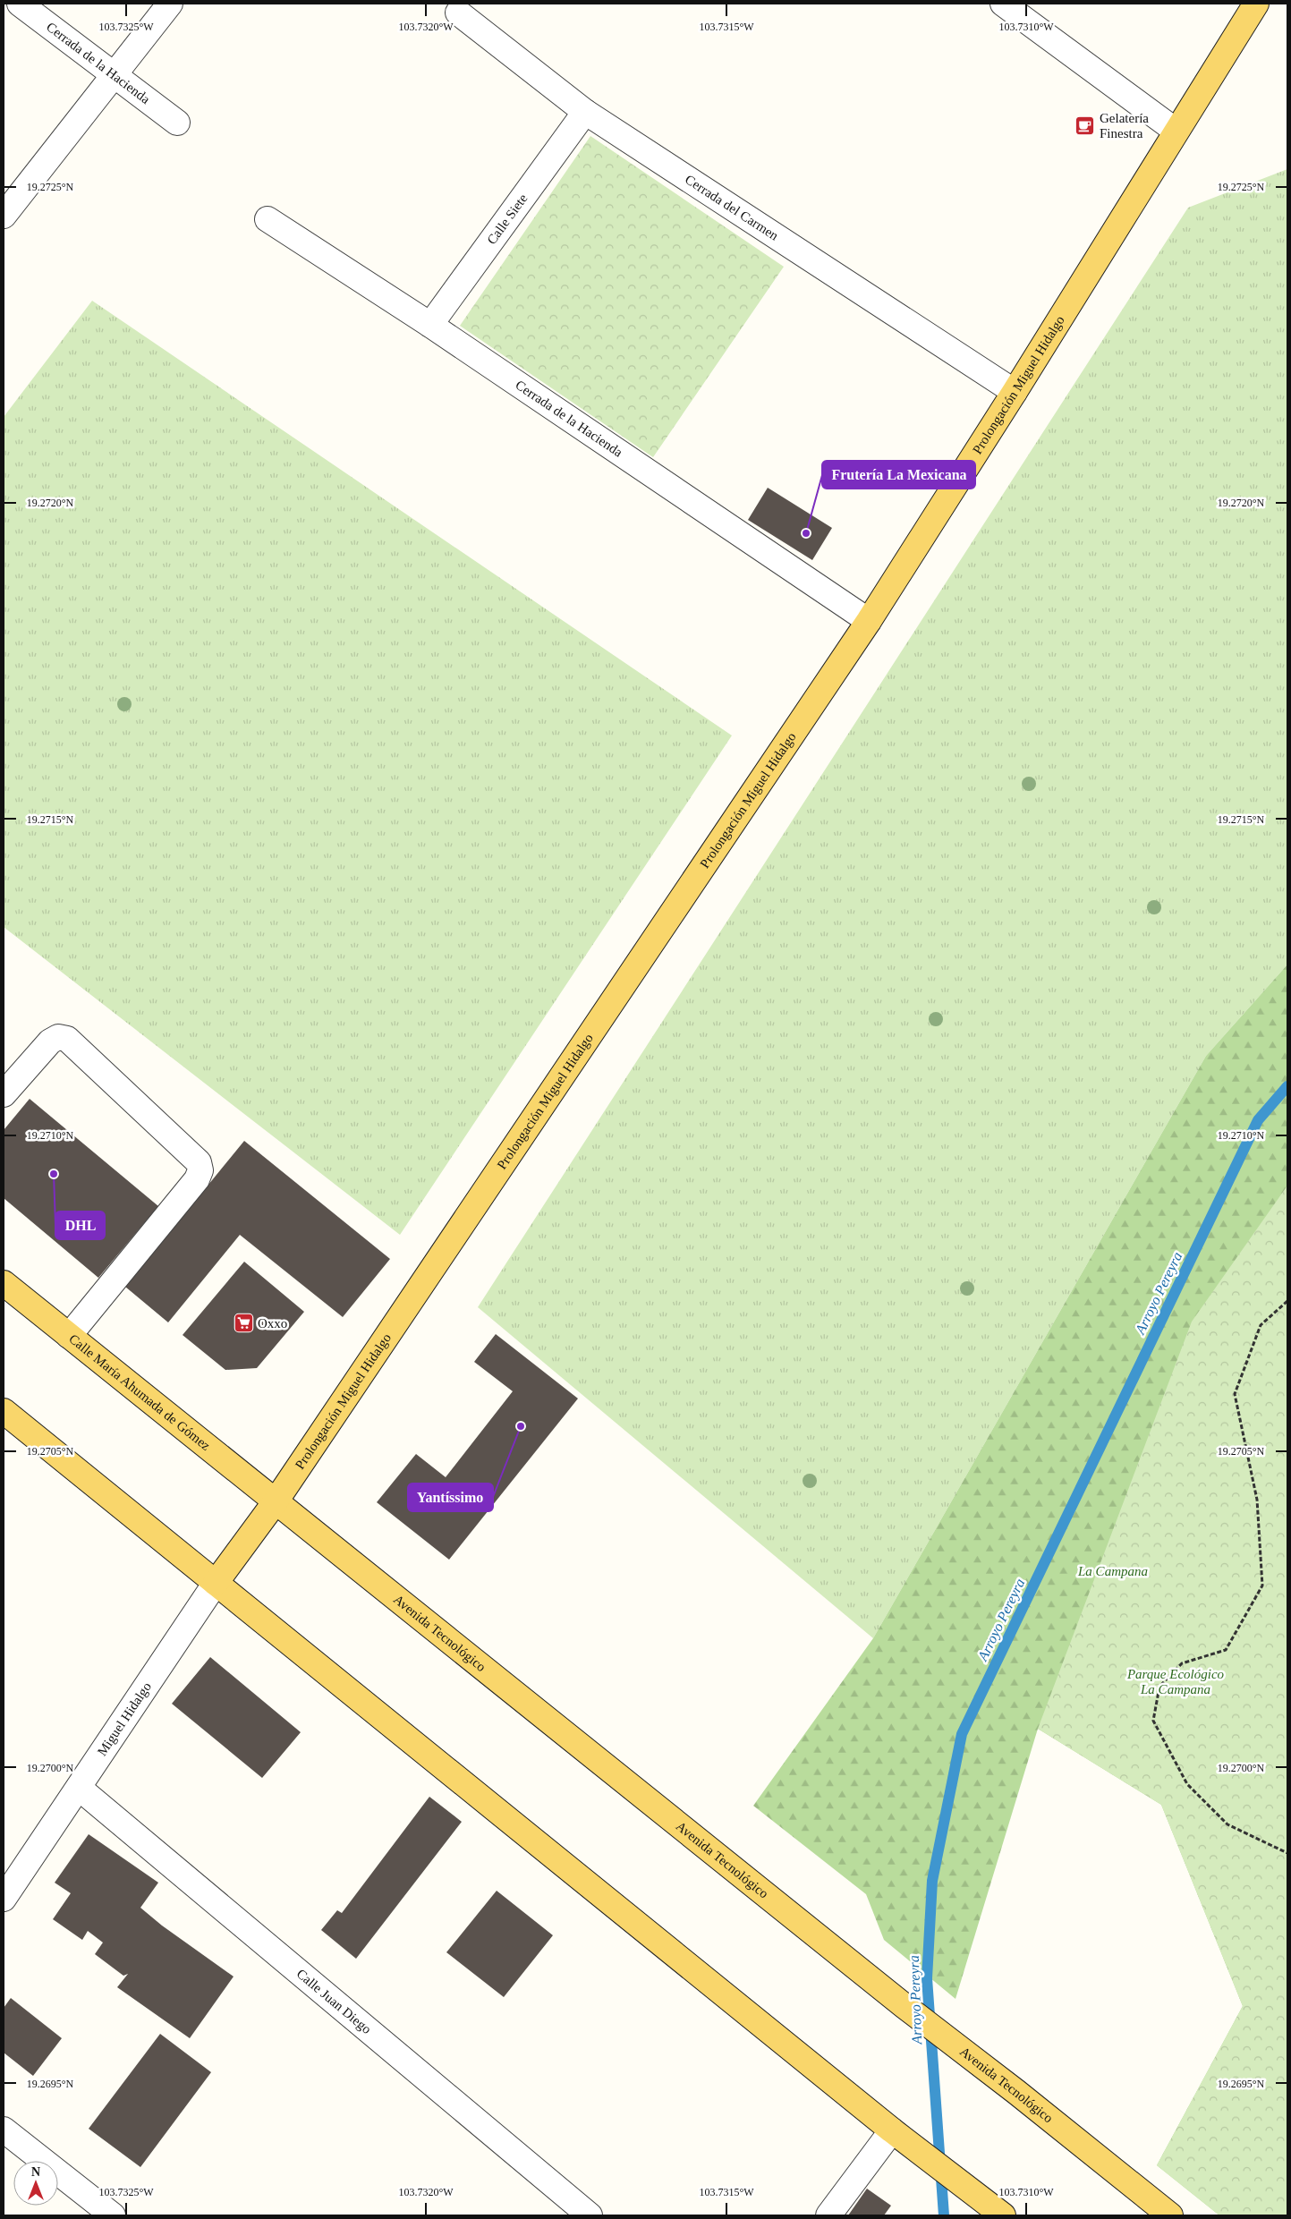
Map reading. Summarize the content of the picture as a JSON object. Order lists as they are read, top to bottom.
{
  "streets": {
    "main road": ["Prolongación Miguel Hidalgo", "Calle María Ahumada de Gómez", "Avenida Tecnológico"],
    "street": [
      "Cerrada de la Hacienda",
      "Cerrada del Carmen",
      "Calle Siete",
      "Miguel Hidalgo",
      "Calle Juan Diego"
    ]
  },
  "crossings": [
    ["Cerrada de la Hacienda", "Calle Siete"],
    ["Cerrada de la Hacienda", "Prolongación Miguel Hidalgo"],
    ["Cerrada del Carmen", "Calle Siete"],
    ["Cerrada del Carmen", "Prolongación Miguel Hidalgo"],
    ["Prolongación Miguel Hidalgo", "Calle María Ahumada de Gómez"],
    ["Prolongación Miguel Hidalgo", "Avenida Tecnológico"],
    ["Prolongación Miguel Hidalgo", "Miguel Hidalgo"],
    ["Calle María Ahumada de Gómez", "Avenida Tecnológico"],
    ["Miguel Hidalgo", "Calle Juan Diego"]
  ],
  "water": ["Arroyo Pereyra"],
  "parks": ["La Campana", "Parque Ecológico La Campana"],
  "places": {
    "cafe": ["Gelatería Finestra"],
    "other": ["Frutería La Mexicana", "DHL", "Yantíssimo"],
    "supermarket": ["Oxxo"]
  },
  "north": "top",
  "coordinates": [
    "103.7325°W",
    "103.7320°W",
    "103.7315°W",
    "103.7310°W",
    "19.2725°N",
    "19.2720°N",
    "19.2715°N",
    "19.2710°N",
    "19.2705°N",
    "19.2700°N",
    "19.2695°N"
  ]
}
